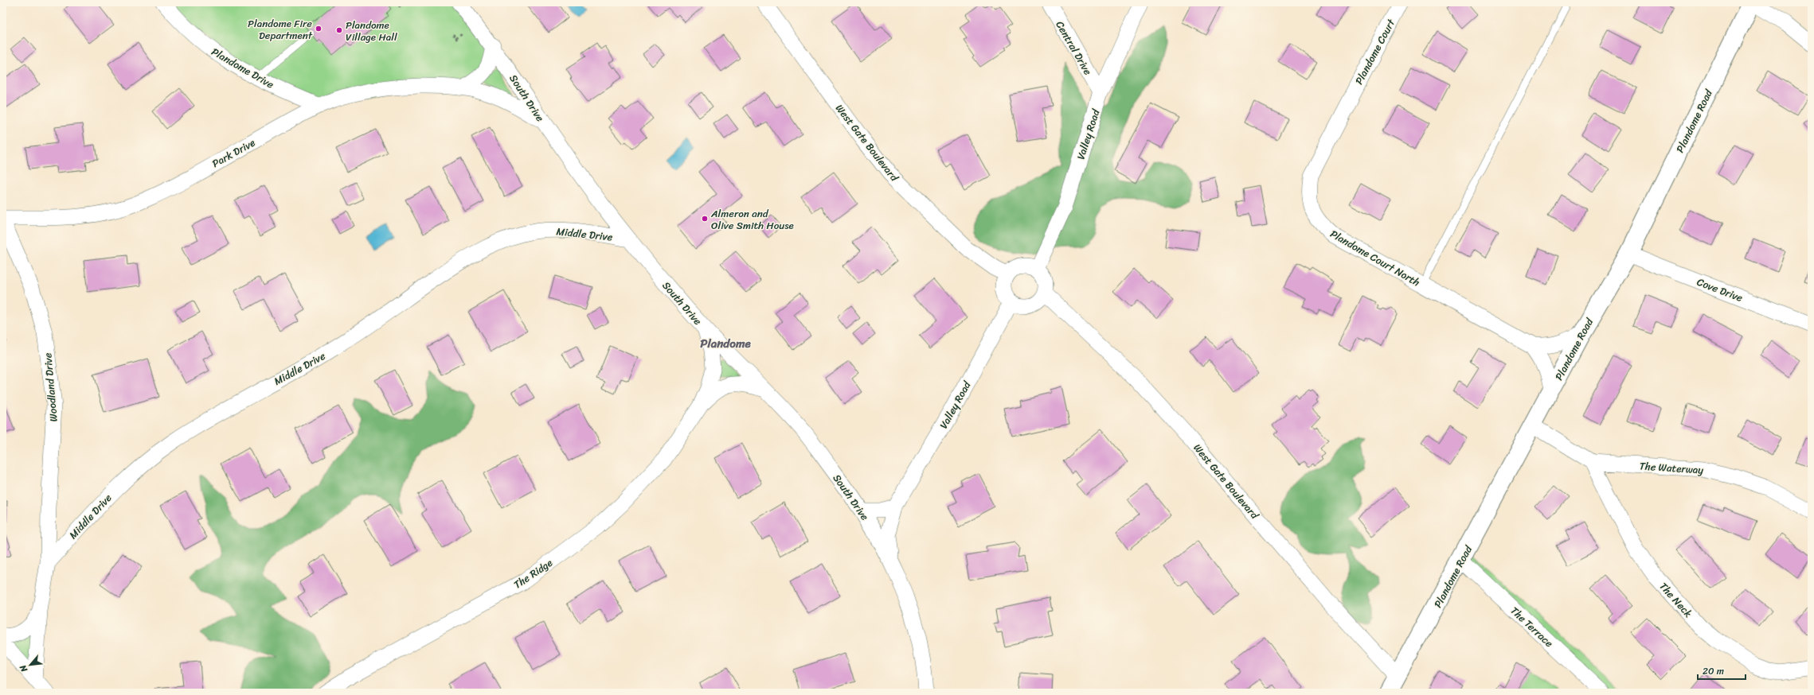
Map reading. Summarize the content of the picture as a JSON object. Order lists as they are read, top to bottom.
{
  "streets": {
    "main road": ["Plandome Road"],
    "street": [
      "Central Drive",
      "Plandome Court",
      "Plandome Drive",
      "South Drive",
      "Valley Road",
      "West Gate Boulevard",
      "Park Drive",
      "Middle Drive",
      "Plandome Court North",
      "Cove Drive",
      "Woodland Drive",
      "The Waterway",
      "The Ridge",
      "The Neck",
      "The Terrace"
    ]
  },
  "crossings": [
    ["Central Drive", "Valley Road"],
    ["Plandome Court", "Plandome Court North"],
    ["Plandome Drive", "Park Drive"],
    ["South Drive", "Valley Road"],
    ["South Drive", "Park Drive"],
    ["South Drive", "Middle Drive"],
    ["South Drive", "The Ridge"],
    ["Plandome Road", "West Gate Boulevard"],
    ["Plandome Road", "Plandome Court North"],
    ["Plandome Road", "Cove Drive"],
    ["Plandome Road", "The Waterway"],
    ["Plandome Road", "The Terrace"],
    ["Valley Road", "West Gate Boulevard"],
    ["Park Drive", "Woodland Drive"],
    ["Middle Drive", "Woodland Drive"],
    ["The Waterway", "The Neck"]
  ],
  "districts": ["Plandome"],
  "places": ["Plandome Fire Department", "Plandome Village Hall", "Almeron and Olive Smith House"],
  "scale_bar": "20 m",
  "north": "bottom left"
}
